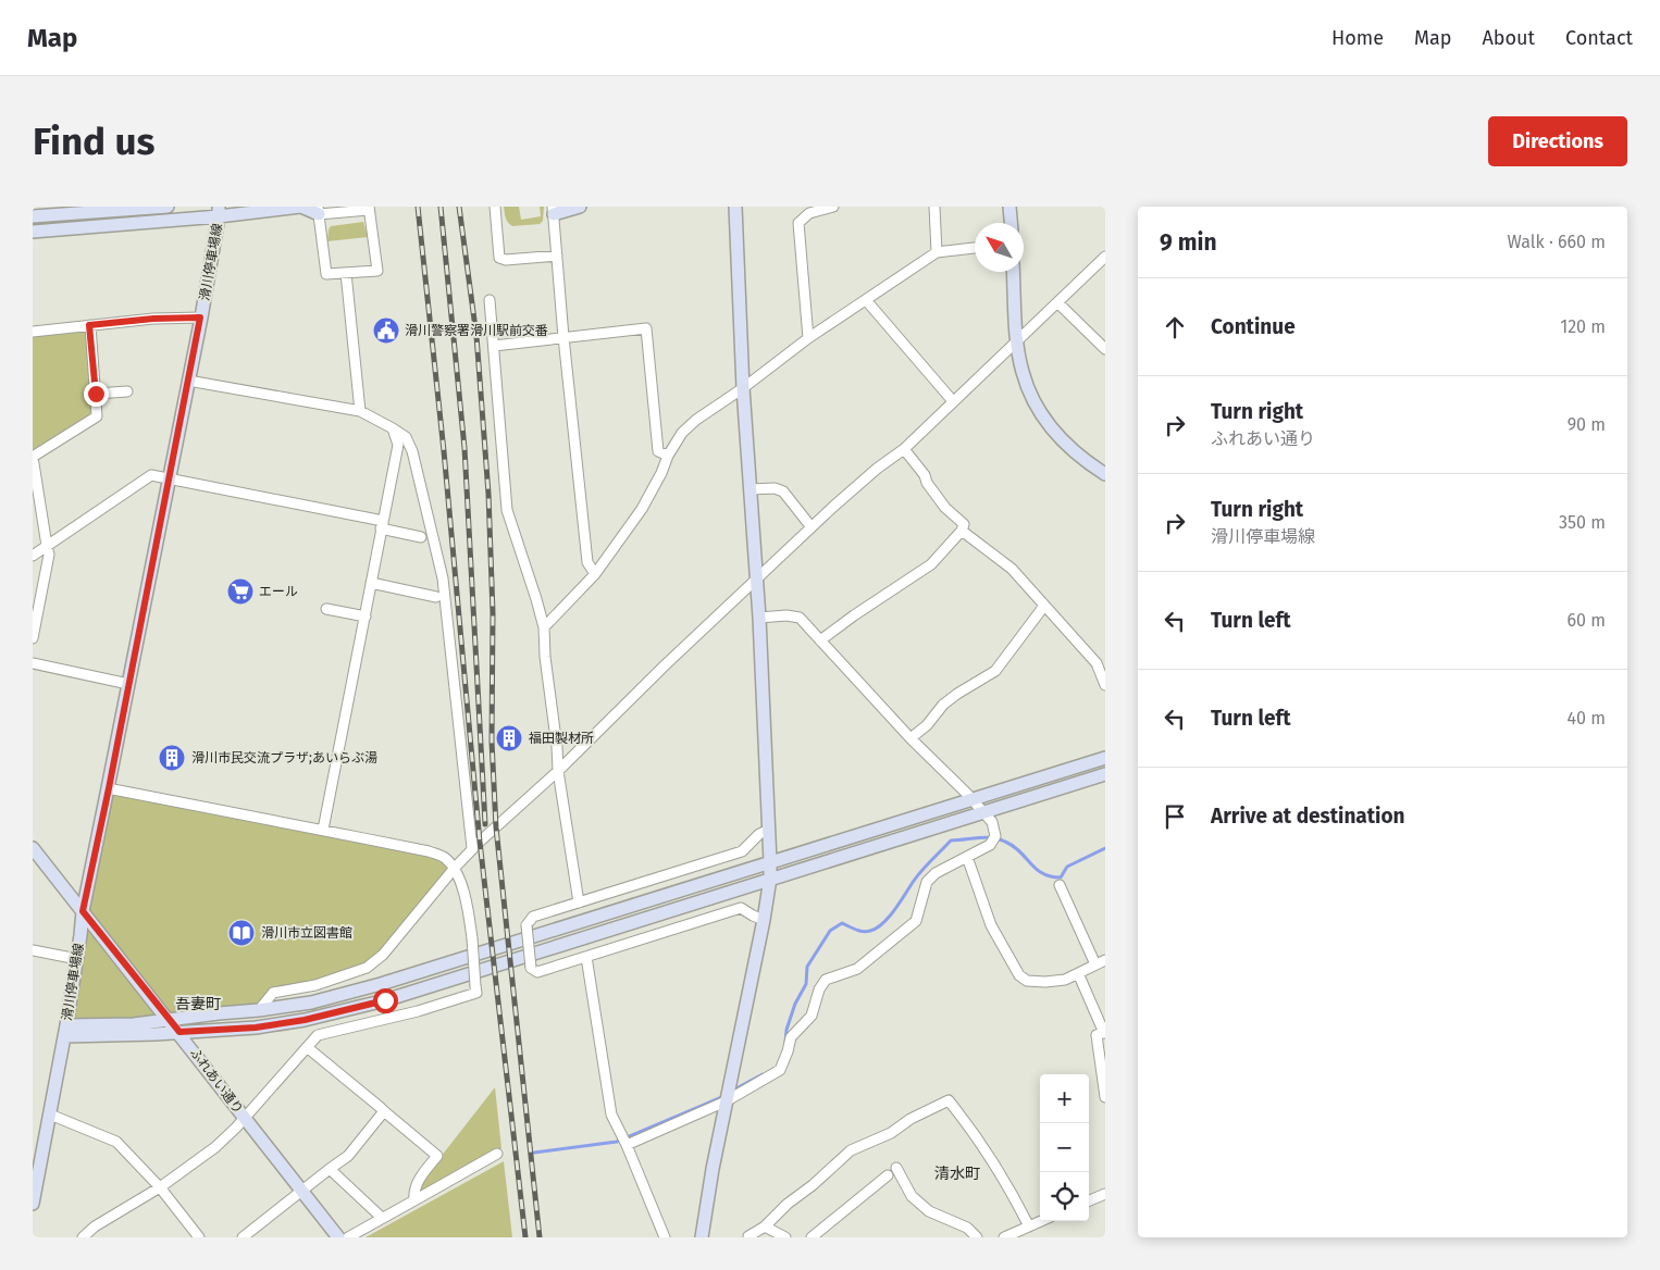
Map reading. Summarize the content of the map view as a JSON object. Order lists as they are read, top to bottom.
{
  "streets": {
    "street": ["滑川停車場線", "ふれあい通り"]
  },
  "crossings": [
    ["滑川停車場線", "ふれあい通り"]
  ],
  "districts": ["吾妻町", "清水町"],
  "places": {
    "public building": ["滑川警察署滑川駅前交番"],
    "supermarket": ["エール"],
    "building": ["福田製材所", "滑川市民交流プラザ;あいらぶ湯"],
    "library": ["滑川市立図書館"]
  },
  "north": "top left",
  "page": {
    "header": "Map",
    "nav": [
      "Home",
      "Map",
      "About",
      "Contact"
    ],
    "buttons": "Directions",
    "title": "Find us",
    "heading": ["9 min", "Walk · 660 m"],
    "list": [
      ["Continue", "120 m"],
      ["Turn right", "ふれあい通り", "90 m"],
      ["Turn right", "滑川停車場線", "350 m"],
      ["Turn left", "60 m"],
      ["Turn left", "40 m"],
      "Arrive at destination"
    ],
    "map_buttons": ["+", "−"]
  }
}
